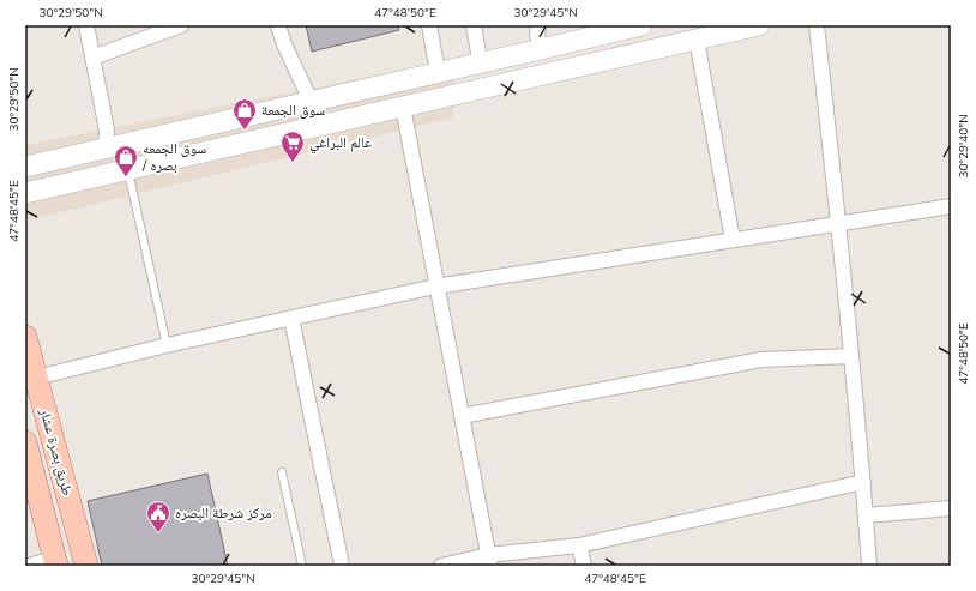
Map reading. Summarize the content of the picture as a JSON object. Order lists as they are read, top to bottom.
{
  "streets": {
    "main road": ["طريق بصرة عشار"]
  },
  "places": {
    "shop": ["سوق الجمعة", "سوق الجمعه / بصره"],
    "supermarket": ["عالم البراغي"],
    "public building": ["مركز شرطة البصره"]
  },
  "coordinates": [
    "30°29'50\"N",
    "47°48'50\"E",
    "30°29'45\"N",
    "30°29'40\"N",
    "47°48'45\"E"
  ]
}
